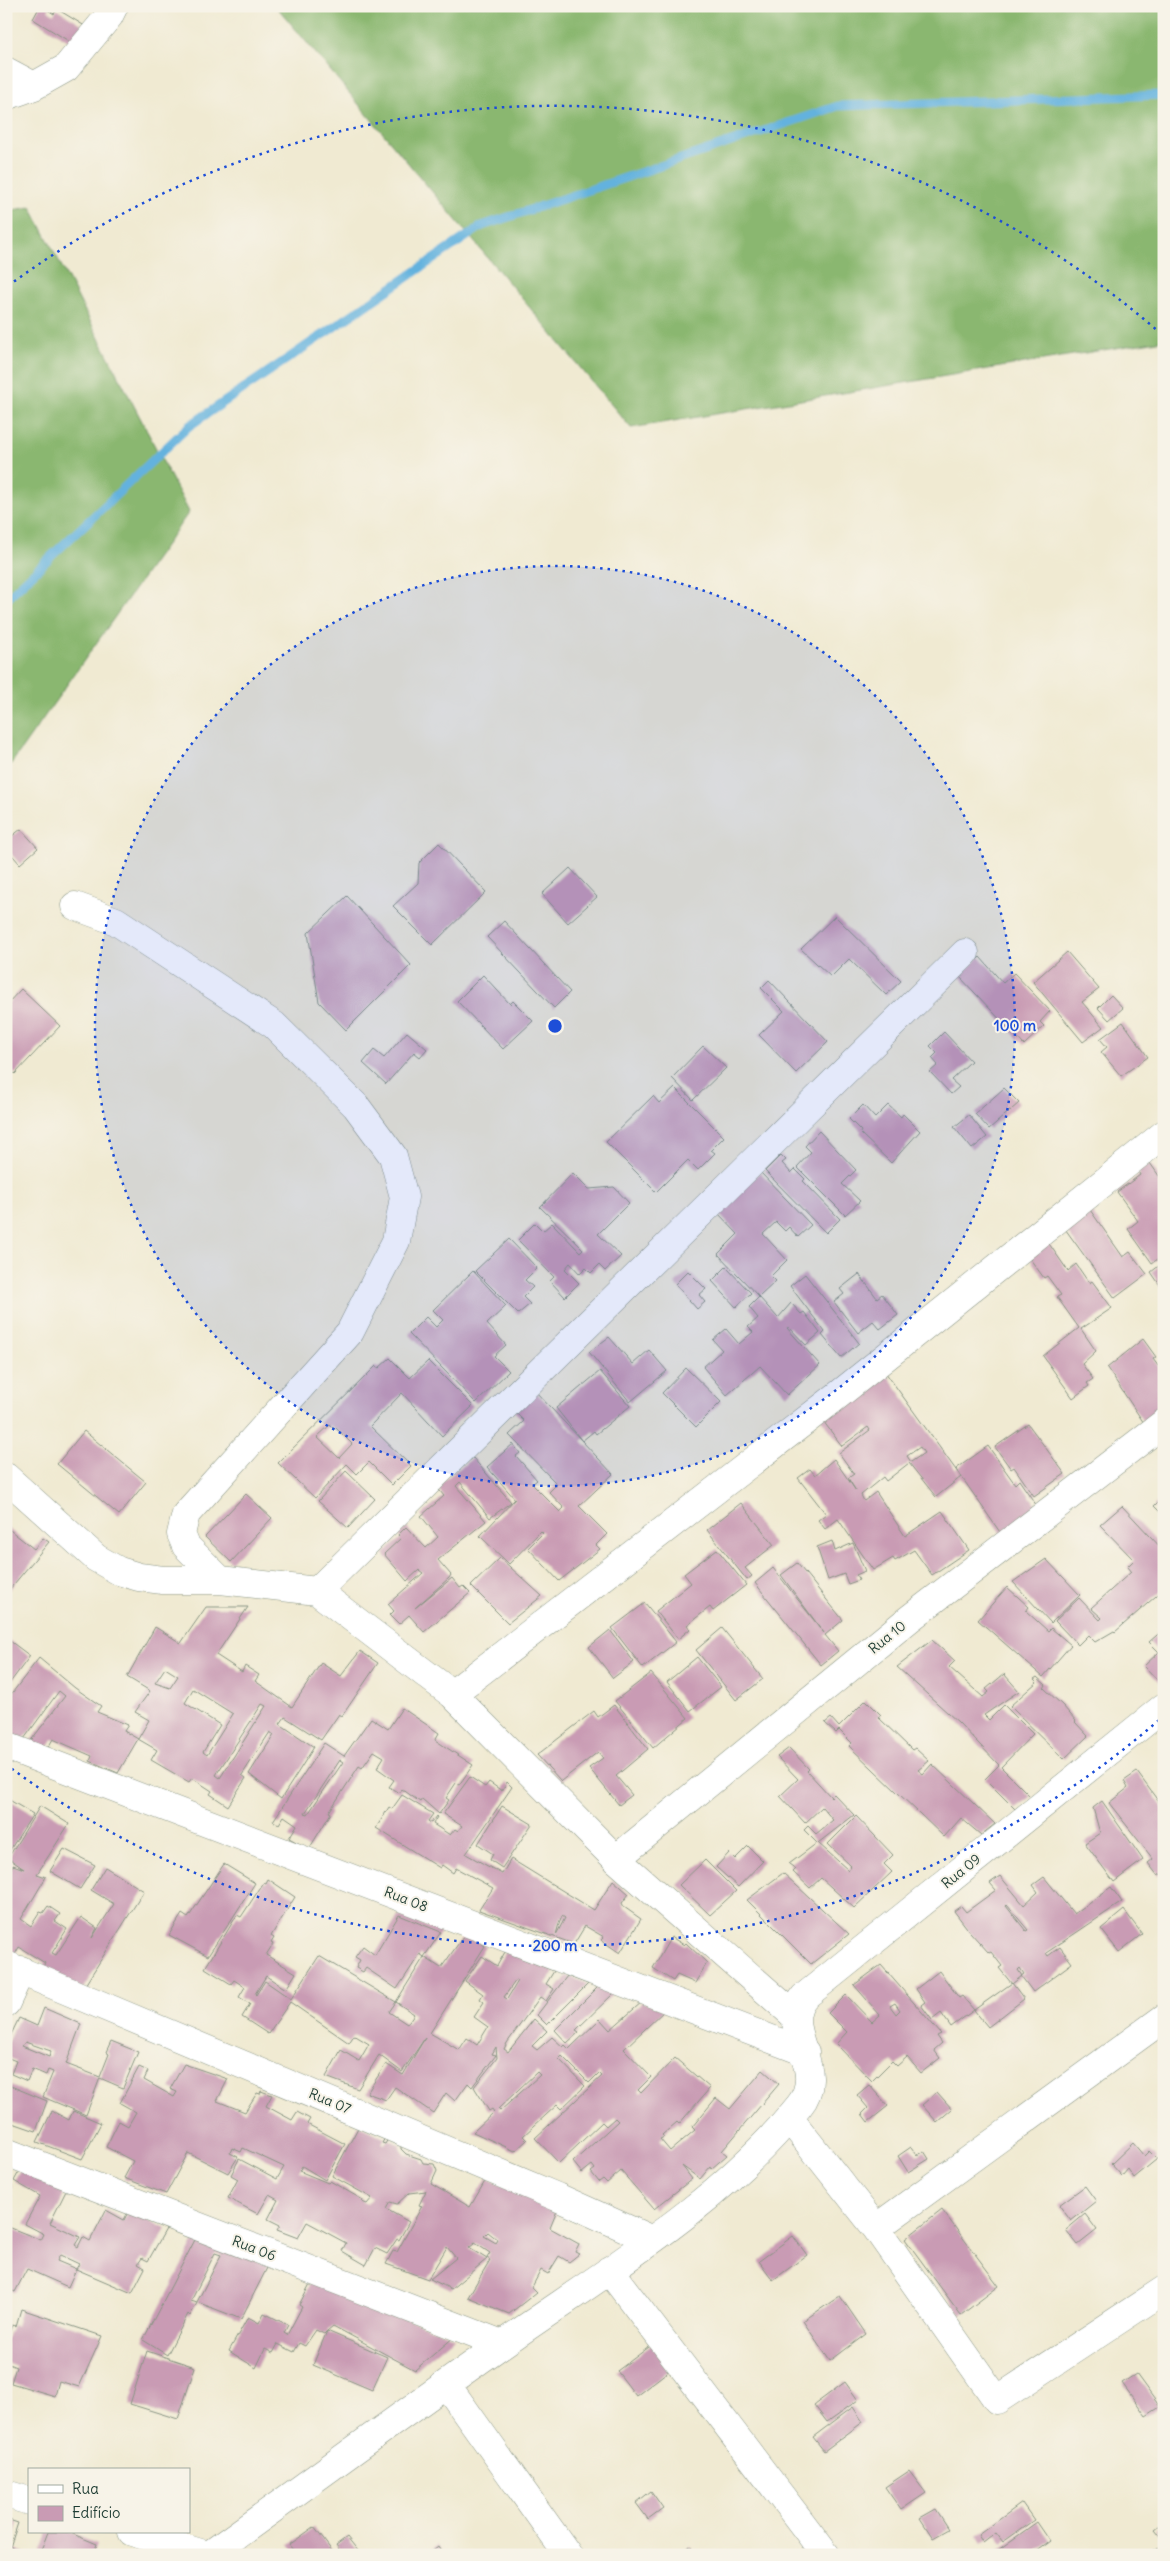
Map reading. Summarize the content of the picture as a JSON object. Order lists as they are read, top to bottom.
{
  "streets": {
    "street": [
      "Rua 10",
      "Rua 09",
      "Rua 08",
      "Rua 07",
      "Rua 06"
    ]
  },
  "legend": ["Rua", "Edifício"],
  "rings": ["100 m", "200 m"]
}
